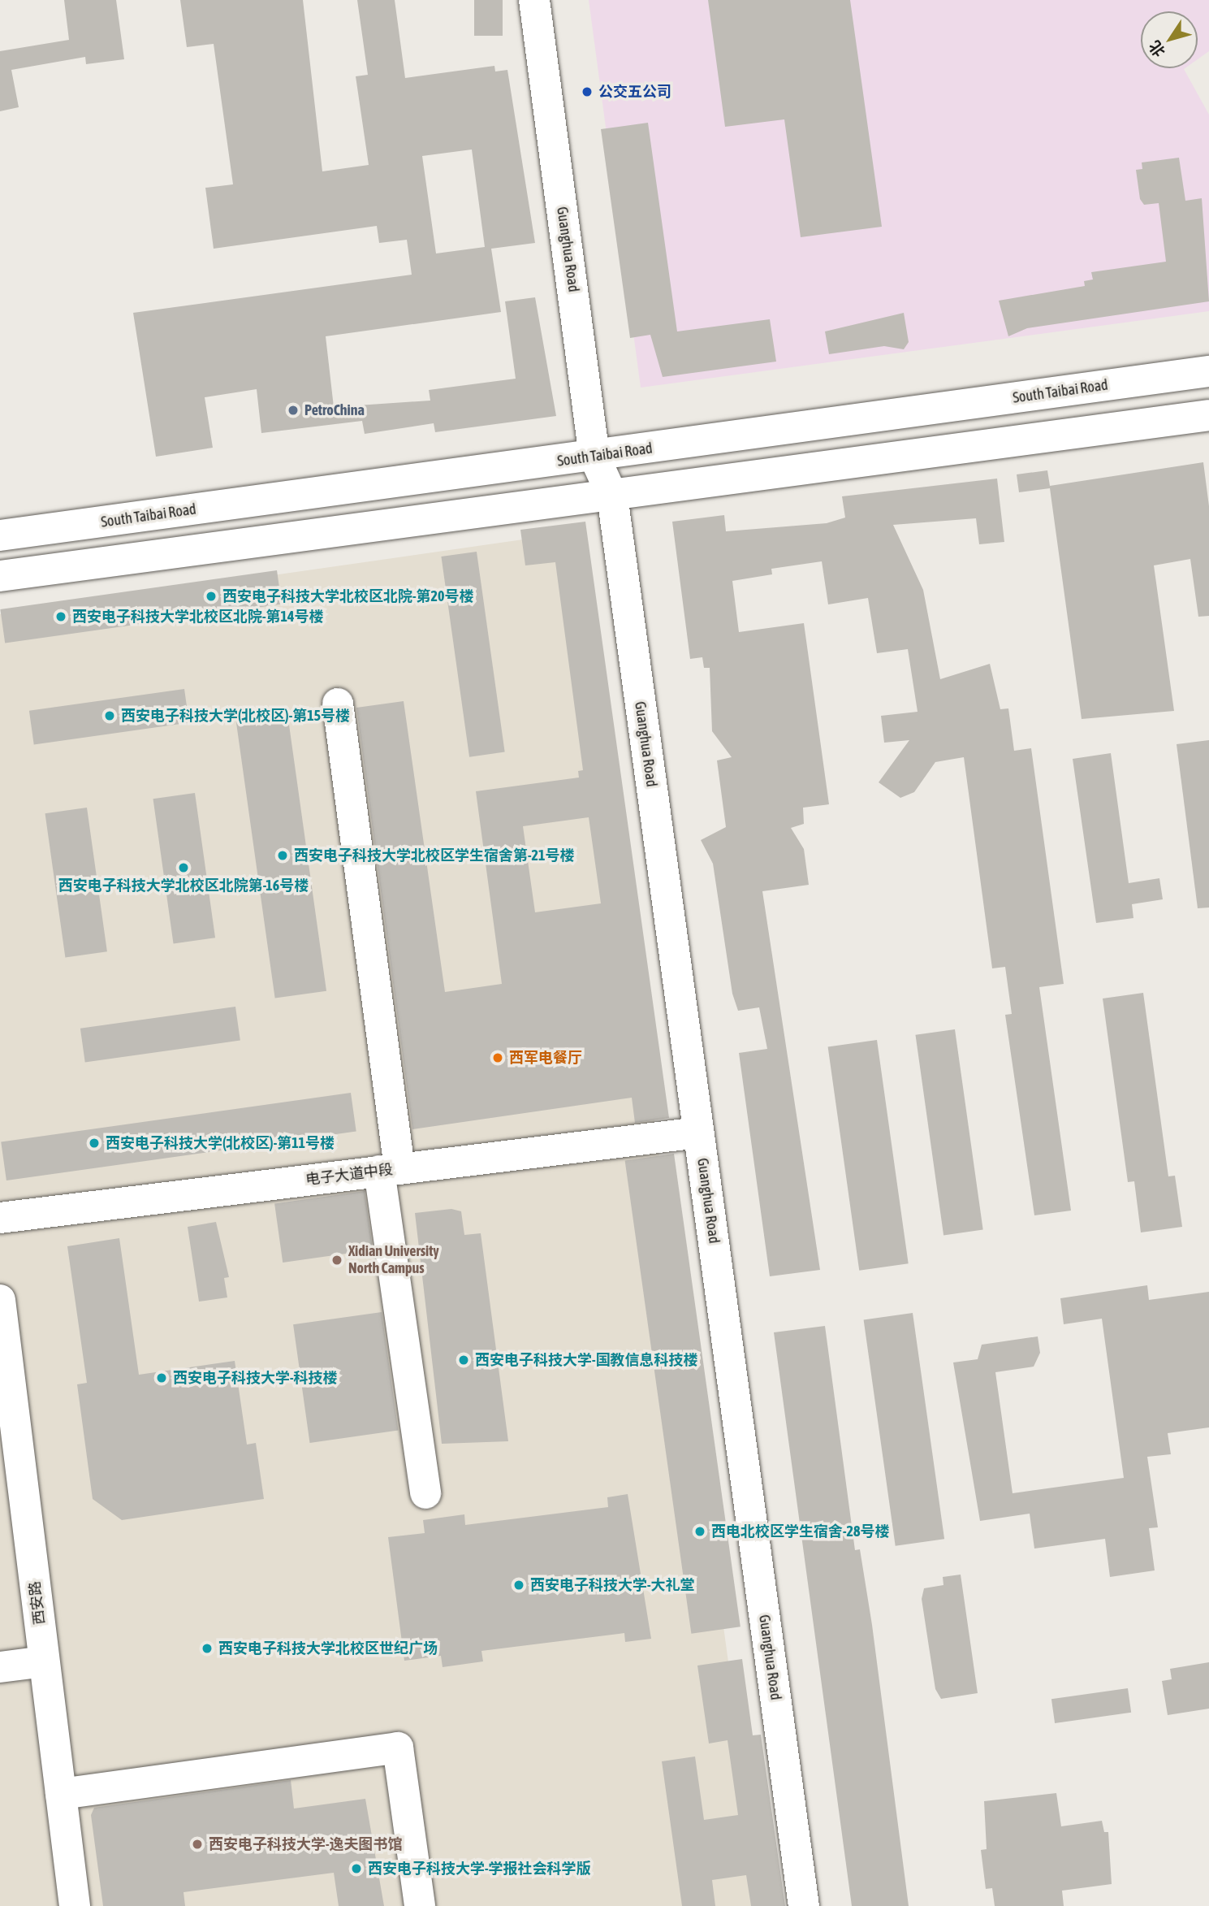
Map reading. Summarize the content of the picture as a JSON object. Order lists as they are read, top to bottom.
{
  "streets": {
    "street": [
      "Guanghua Road",
      "South Taibai Road",
      "电子大道中段",
      "西安路"
    ]
  },
  "crossings": [
    ["Guanghua Road", "South Taibai Road"],
    ["Guanghua Road", "电子大道中段"]
  ],
  "places": [
    "公交五公司",
    "PetroChina",
    "西安电子科技大学北校区北院-第20号楼",
    "西安电子科技大学北校区北院-第14号楼",
    "西安电子科技大学(北校区)-第15号楼",
    "西安电子科技大学北校区学生宿舍第-21号楼",
    "西安电子科技大学北校区北院第-16号楼",
    "西军电餐厅",
    "西安电子科技大学(北校区)-第11号楼",
    "Xidian University North Campus",
    "西安电子科技大学-国教信息科技楼",
    "西安电子科技大学-科技楼",
    "西电北校区学生宿舍-28号楼",
    "西安电子科技大学-大礼堂",
    "西安电子科技大学北校区世纪广场",
    "西安电子科技大学-逸夫图书馆",
    "西安电子科技大学-学报社会科学版"
  ],
  "north": "bottom left"
}
